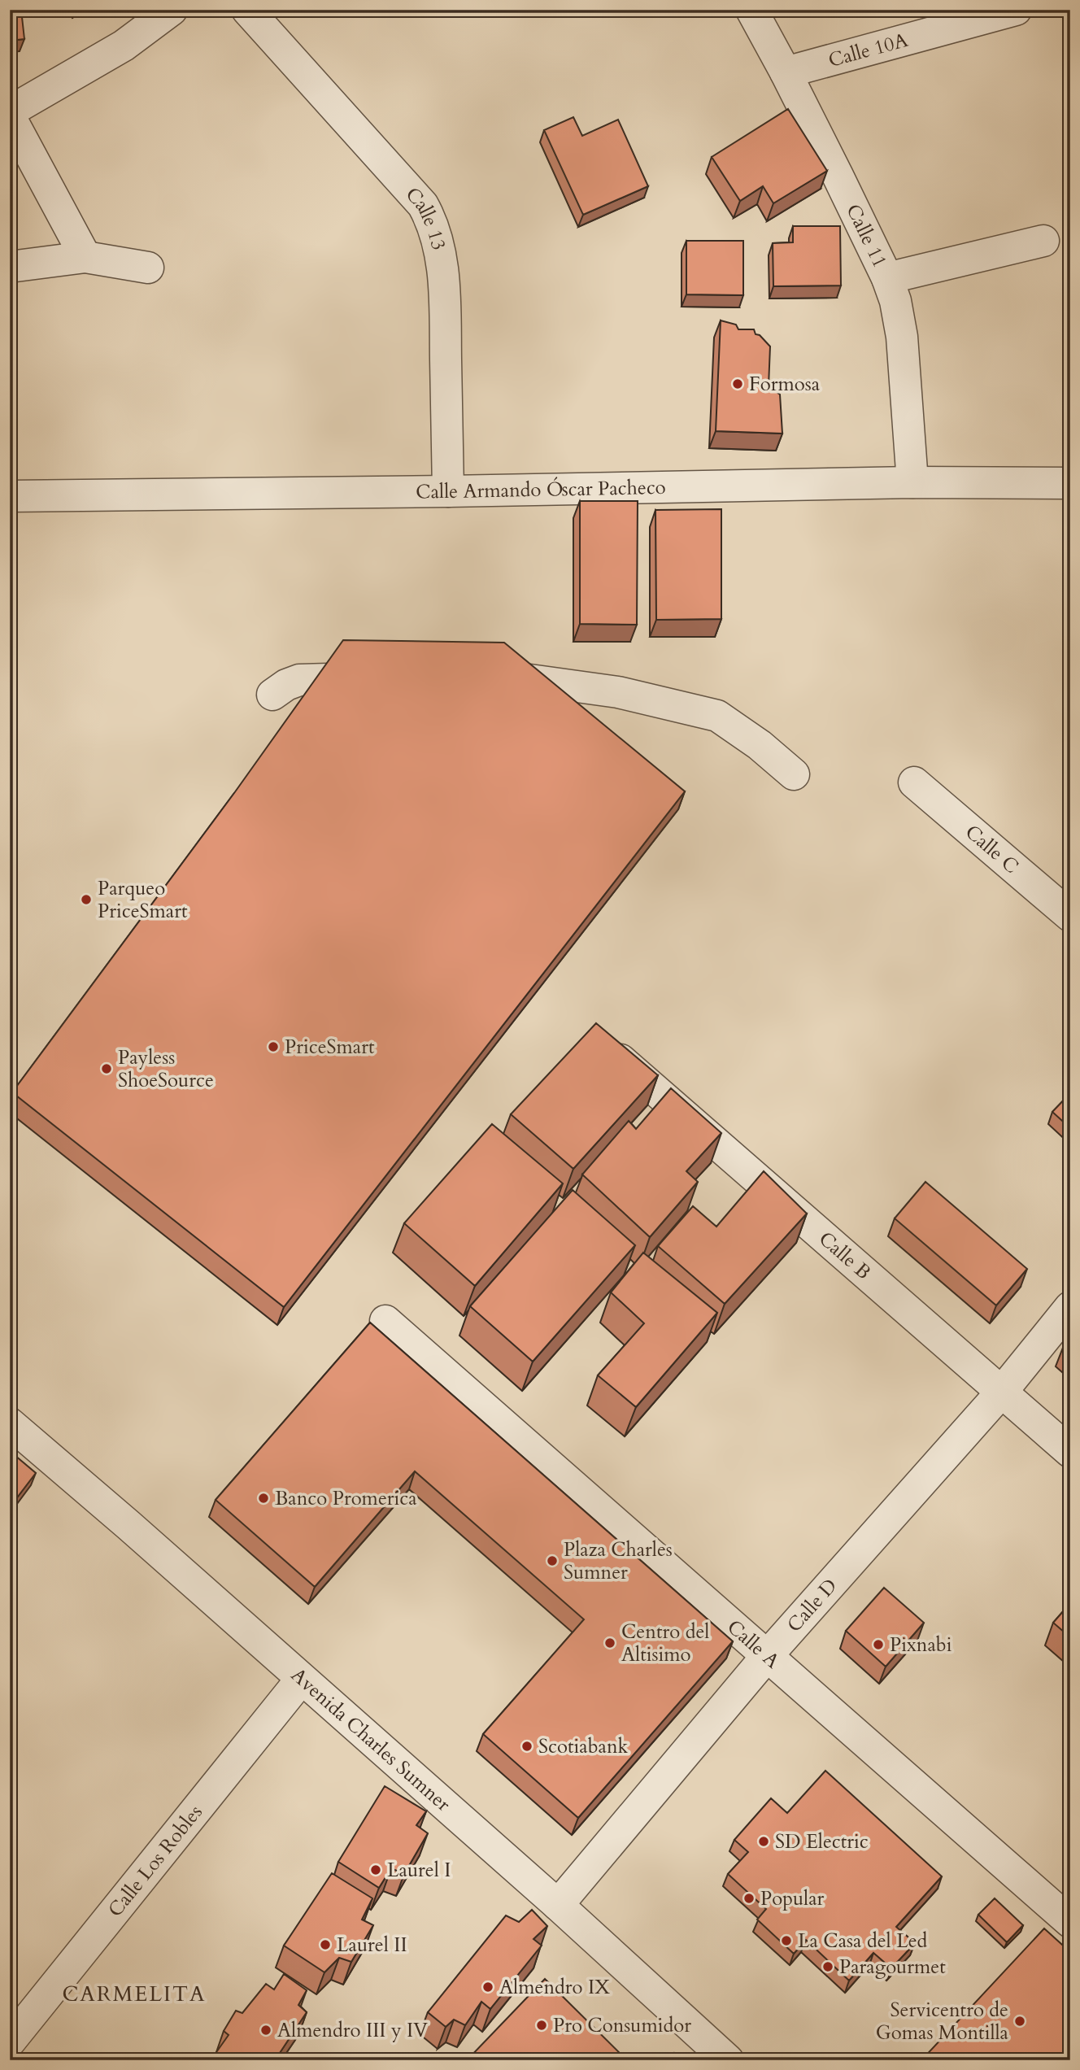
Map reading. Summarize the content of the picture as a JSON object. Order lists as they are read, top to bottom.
{
  "streets": {
    "street": [
      "Calle 10A",
      "Calle 13",
      "Calle 11",
      "Calle Armando Óscar Pacheco",
      "Calle C",
      "Calle B",
      "Calle D",
      "Calle A",
      "Avenida Charles Sumner",
      "Calle Los Robles"
    ]
  },
  "crossings": [
    ["Calle 10A", "Calle 11"],
    ["Calle 13", "Calle Armando Óscar Pacheco"],
    ["Calle 11", "Calle Armando Óscar Pacheco"],
    ["Calle B", "Calle D"],
    ["Calle D", "Calle A"],
    ["Calle D", "Avenida Charles Sumner"],
    ["Avenida Charles Sumner", "Calle Los Robles"]
  ],
  "districts": ["CARMELITA"],
  "places": [
    "Formosa",
    "Parqueo PriceSmart",
    "PriceSmart",
    "Payless ShoeSource",
    "Banco Promerica",
    "Plaza Charles Sumner",
    "Centro del Altisimo",
    "Pixnabi",
    "Scotiabank",
    "SD Electric",
    "Laurel I",
    "Popular",
    "La Casa del Led",
    "Laurel II",
    "Paragourmet",
    "Almendro IX",
    "Servicentro de Gomas Montilla",
    "Pro Consumidor",
    "Almendro III y IV"
  ]
}
